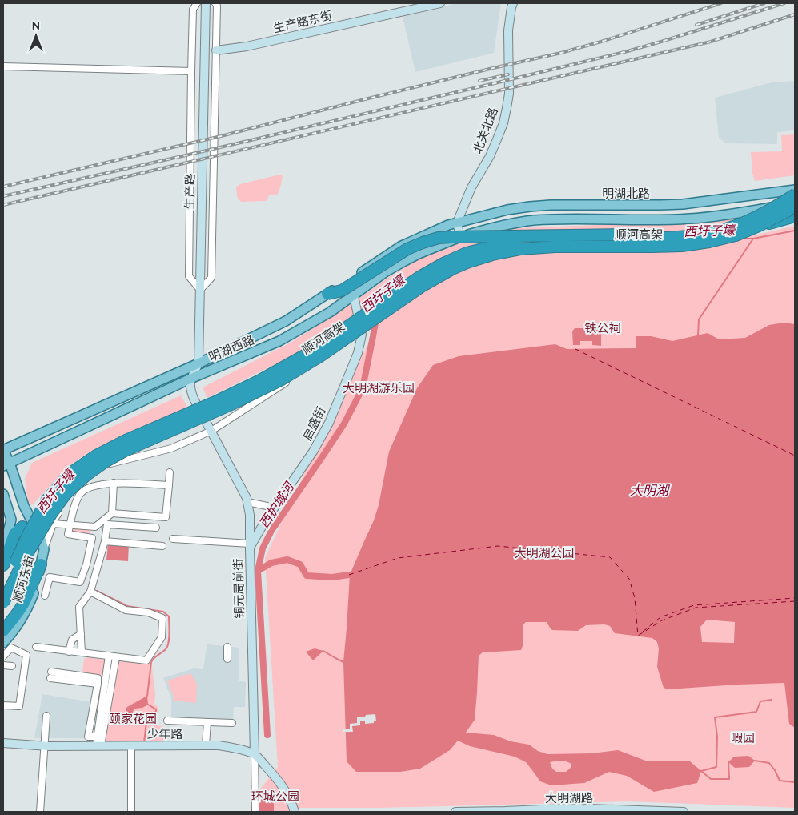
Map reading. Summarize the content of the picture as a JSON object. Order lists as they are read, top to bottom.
{
  "streets": {
    "highway": ["顺河高架"],
    "main road": ["明湖北路", "明湖西路", "顺河东街"],
    "street": [
      "生产路东街",
      "北关北路",
      "生产路",
      "启盛街",
      "铜元局前街",
      "少年路",
      "大明湖路"
    ]
  },
  "crossings": [
    ["北关北路", "明湖北路"],
    ["北关北路", "明湖西路"],
    ["生产路", "明湖西路"],
    ["生产路", "铜元局前街"],
    ["明湖北路", "明湖西路"],
    ["明湖西路", "启盛街"],
    ["明湖西路", "顺河东街"],
    ["明湖西路", "铜元局前街"],
    ["启盛街", "铜元局前街"],
    ["铜元局前街", "少年路"]
  ],
  "water": ["西圩子壕", "大明湖", "西护城河"],
  "parks": [
    "铁公祠",
    "大明湖游乐园",
    "大明湖公园",
    "颐家花园",
    "暇园",
    "环城公园"
  ],
  "north": "top"
}
